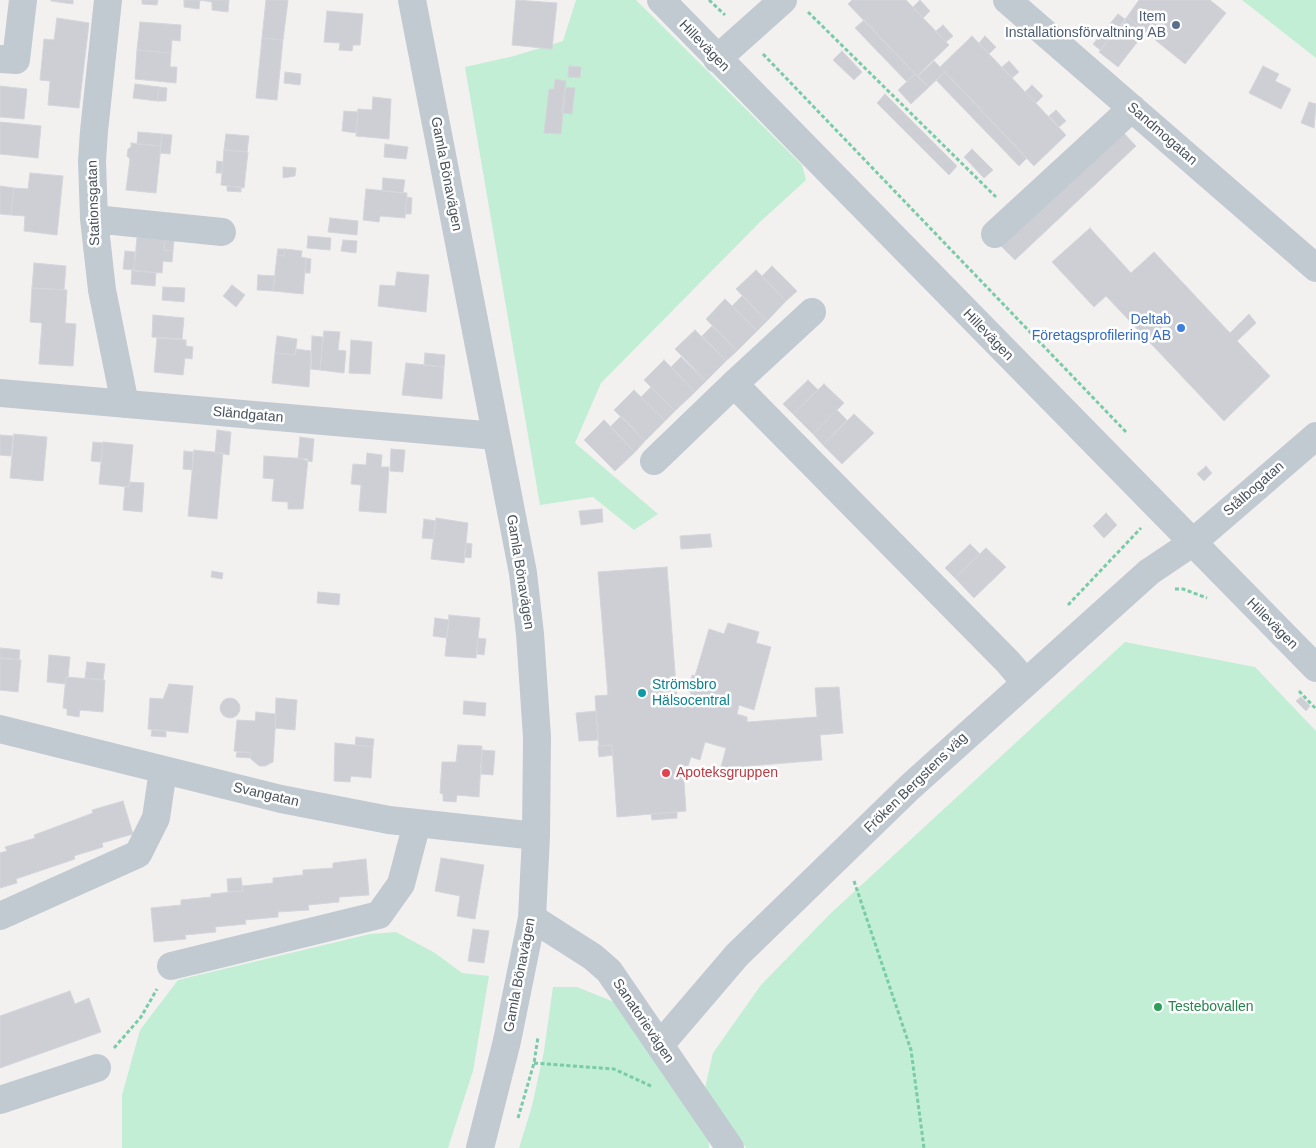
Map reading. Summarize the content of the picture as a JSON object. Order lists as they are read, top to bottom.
{
  "streets": {
    "street": [
      "Hillevägen",
      "Sandmogatan",
      "Gamla Bönavägen",
      "Stationsgatan",
      "Sländgatan",
      "Stålbogatan",
      "Fröken Bergstens väg",
      "Svangatan",
      "Sanatorievägen"
    ]
  },
  "crossings": [
    ["Hillevägen", "Stålbogatan"],
    ["Hillevägen", "Fröken Bergstens väg"],
    ["Gamla Bönavägen", "Sländgatan"],
    ["Gamla Bönavägen", "Svangatan"],
    ["Gamla Bönavägen", "Sanatorievägen"],
    ["Stationsgatan", "Sländgatan"],
    ["Stålbogatan", "Fröken Bergstens väg"],
    ["Fröken Bergstens väg", "Sanatorievägen"]
  ],
  "places": [
    "Item Installationsförvaltning AB",
    "Deltab Företagsprofilering AB",
    "Strömsbro Hälsocentral",
    "Apoteksgruppen",
    "Testebovallen"
  ]
}
